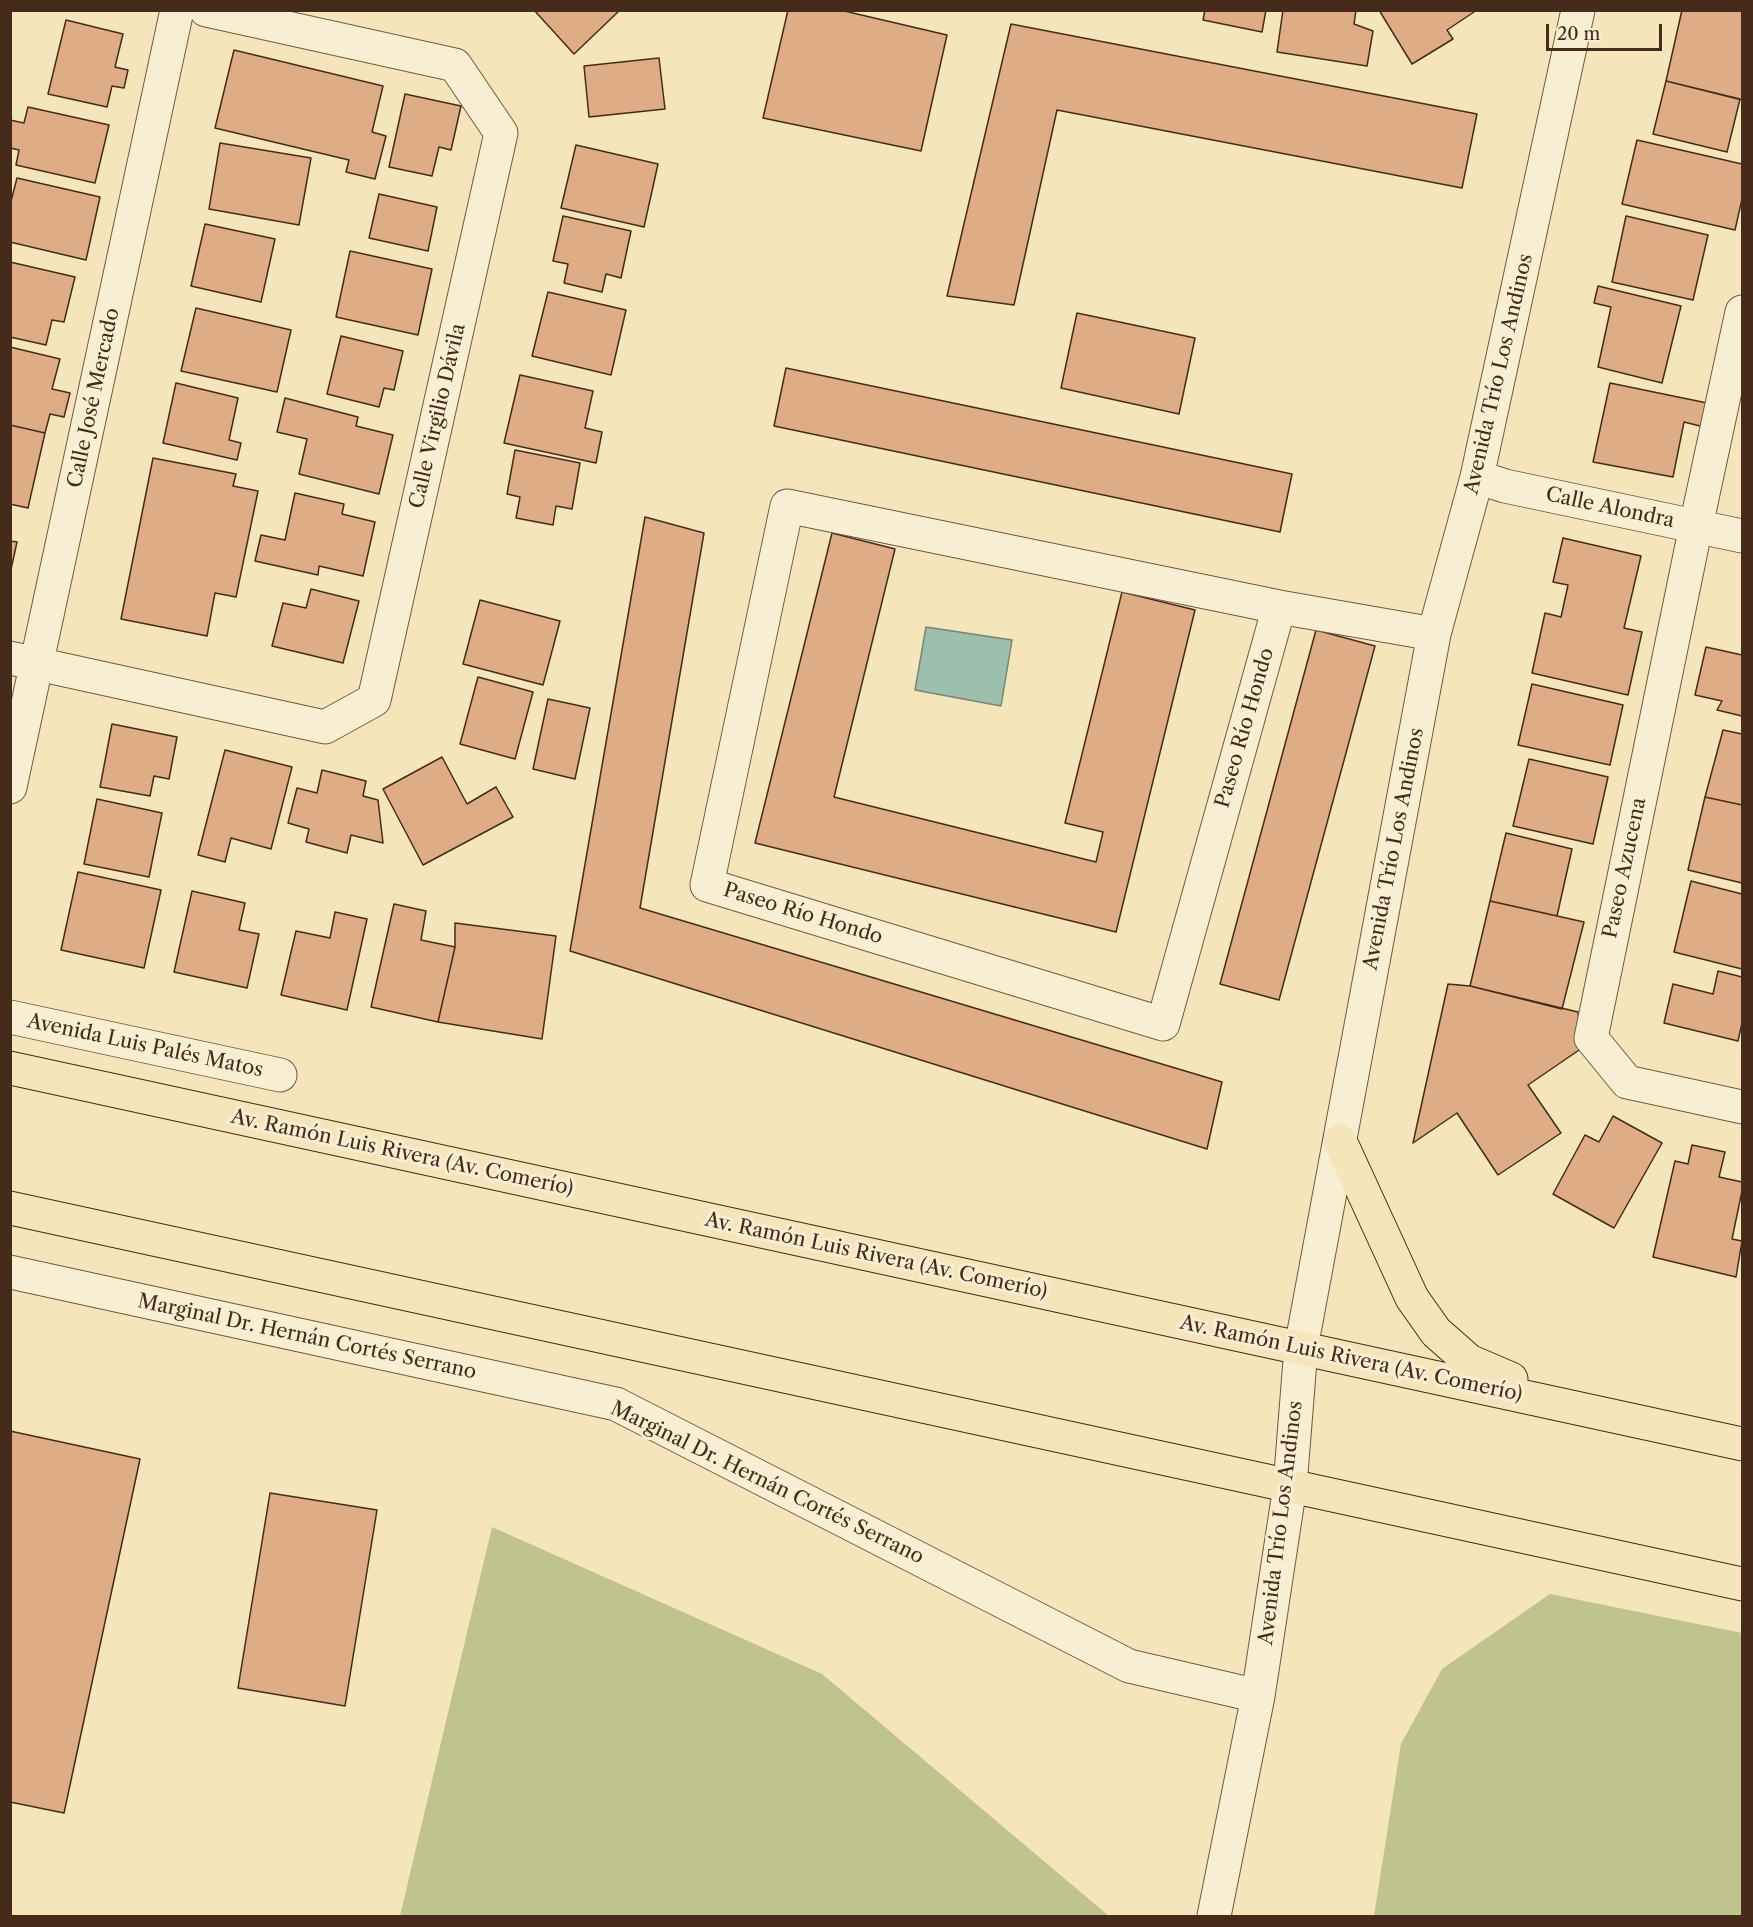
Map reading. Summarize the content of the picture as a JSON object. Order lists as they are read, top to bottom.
{
  "streets": {
    "main road": ["Av. Ramón Luis Rivera (Av. Comerío)"],
    "street": [
      "Avenida Trío Los Andinos",
      "Calle José Mercado",
      "Calle Virgilio Dávila",
      "Calle Alondra",
      "Paseo Río Hondo",
      "Paseo Azucena",
      "Avenida Luis Palés Matos",
      "Marginal Dr. Hernán Cortés Serrano"
    ]
  },
  "crossings": [
    ["Avenida Trío Los Andinos", "Calle Alondra"],
    ["Avenida Trío Los Andinos", "Av. Ramón Luis Rivera (Av. Comerío)"],
    ["Avenida Trío Los Andinos", "Marginal Dr. Hernán Cortés Serrano"],
    ["Calle José Mercado", "Calle Virgilio Dávila"],
    ["Calle Alondra", "Paseo Azucena"]
  ],
  "scale_bar": "20 m"
}
